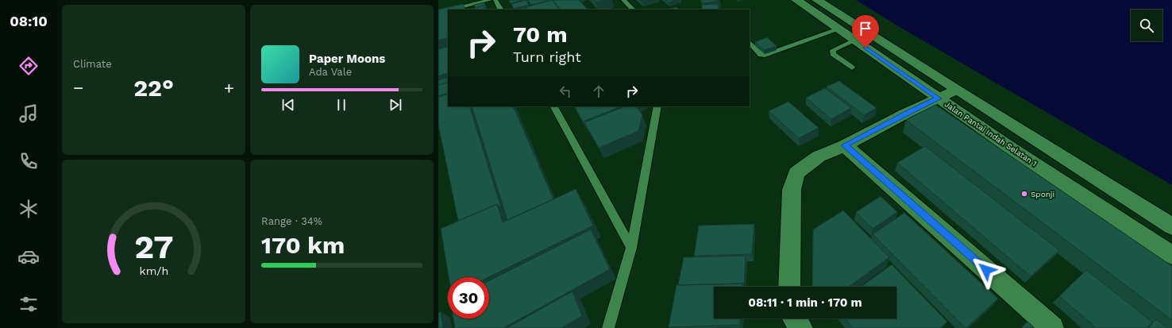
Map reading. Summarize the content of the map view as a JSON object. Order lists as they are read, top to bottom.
{
  "streets": {
    "street": ["Jalan Pantai Indah Selatan 1"]
  },
  "places": ["Sponji"],
  "page": {
    "tabs": "08:10",
    "tile": [
      "Climate",
      ["Range · 34%", "170 km"]
    ],
    "turn": ["70 m", "Turn right"],
    "song": ["Paper Moons", "Ada Vale"],
    "heat": ["−", "22°", "+"],
    "limit": "30",
    "trip": "08:11 · 1 min · 170 m",
    "gauge": ["27", "km/h"]
  }
}
